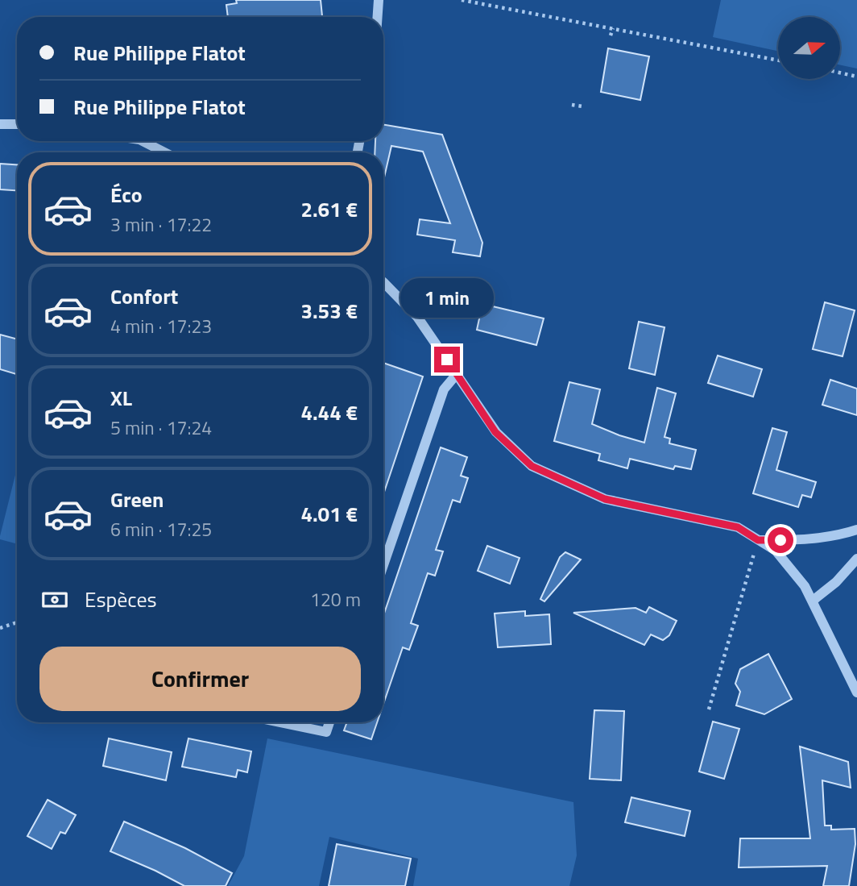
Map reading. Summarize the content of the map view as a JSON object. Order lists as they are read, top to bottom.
{
  "north": "right",
  "page": {
    "banner": ["Rue Philippe Flatot", "Rue Philippe Flatot"],
    "list": [
      {
        "name": "Éco",
        "note": "3 min · 17:22",
        "value": "2.61 €"
      },
      {
        "name": "Confort",
        "note": "4 min · 17:23",
        "value": "3.53 €"
      },
      {
        "name": "XL",
        "note": "5 min · 17:24",
        "value": "4.44 €"
      },
      {
        "name": "Green",
        "note": "6 min · 17:25",
        "value": "4.01 €"
      }
    ],
    "bubble": "1 min",
    "pay": ["Espèces", "120 m"],
    "buttons": "Confirmer"
  }
}
